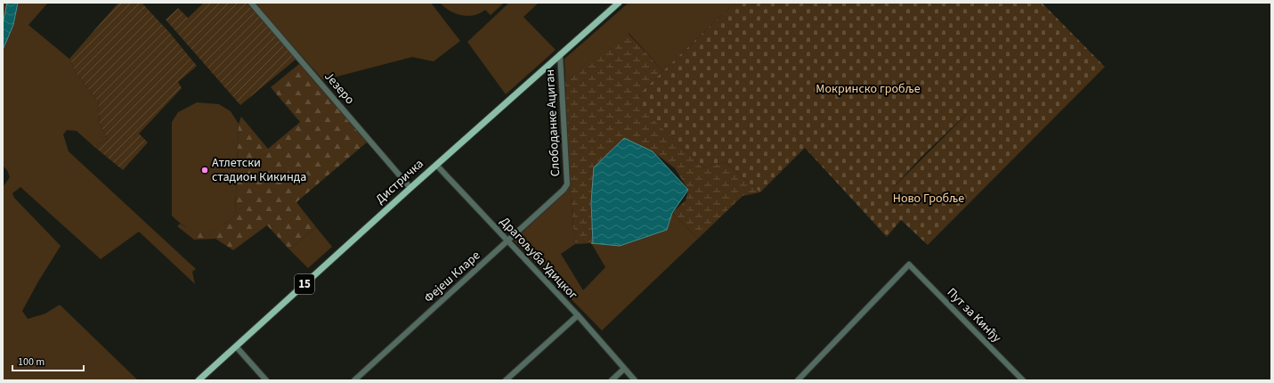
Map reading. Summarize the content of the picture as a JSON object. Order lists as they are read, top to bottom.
{
  "streets": {
    "main road": ["Дистричка", "15"],
    "street": [
      "Језеро",
      "Слободанке Ациган",
      "Драгољуба Удицког",
      "Фејеш Кларе",
      "Пут за Кинђу"
    ]
  },
  "crossings": [
    ["Језеро", "Дистричка"],
    ["Слободанке Ациган", "Дистричка"],
    ["Слободанке Ациган", "Фејеш Кларе"],
    ["Дистричка", "Драгољуба Удицког"],
    ["Драгољуба Удицког", "Фејеш Кларе"]
  ],
  "parks": ["Мокринско гробље", "Ново Гробље"],
  "places": ["Атлетски стадион Кикинда"],
  "scale_bar": "100 m"
}
